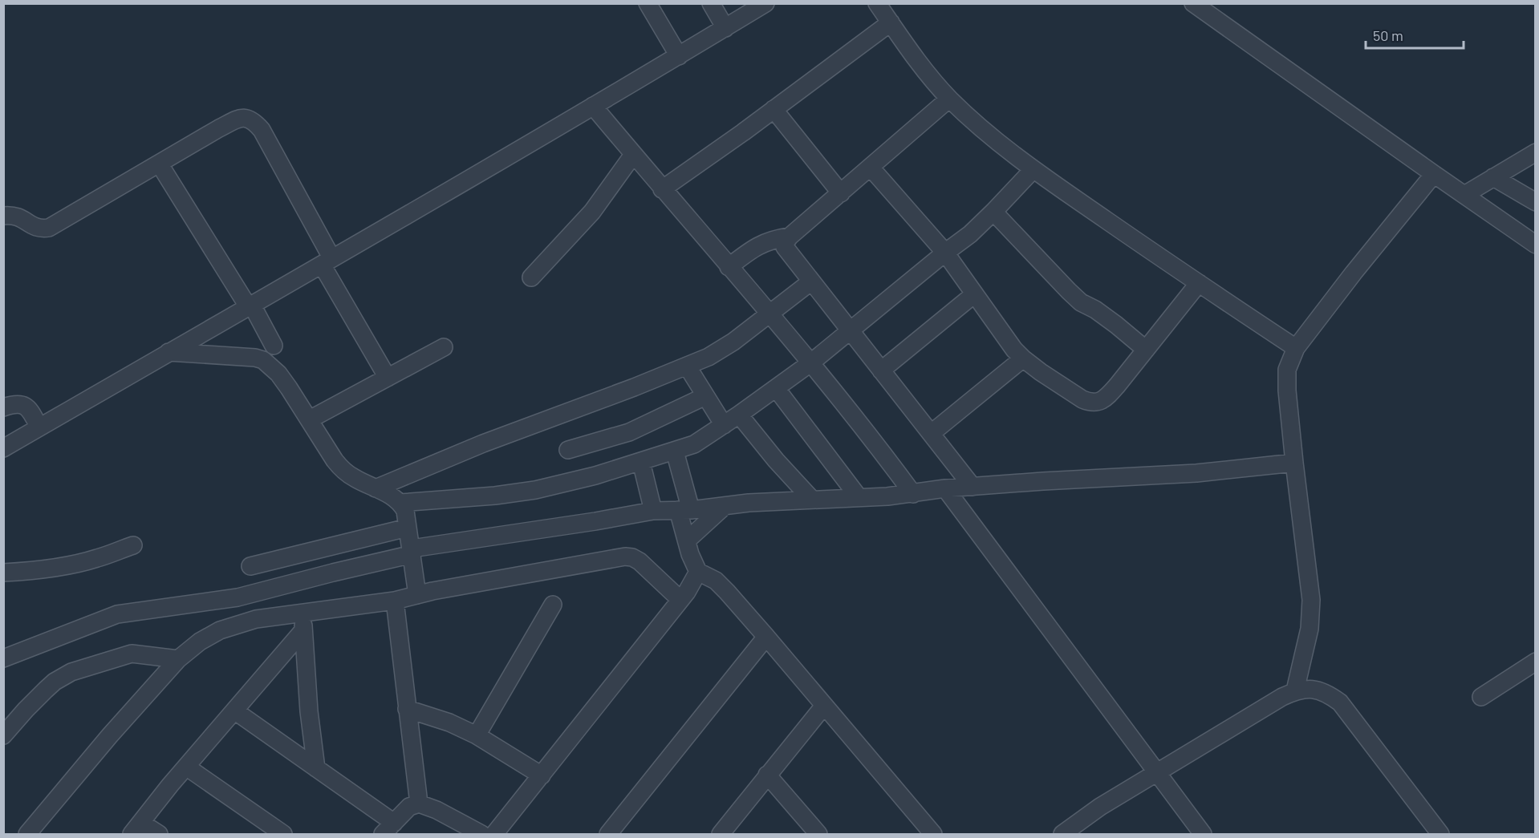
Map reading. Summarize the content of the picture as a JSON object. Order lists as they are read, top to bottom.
{
  "scale_bar": "50 m"
}
